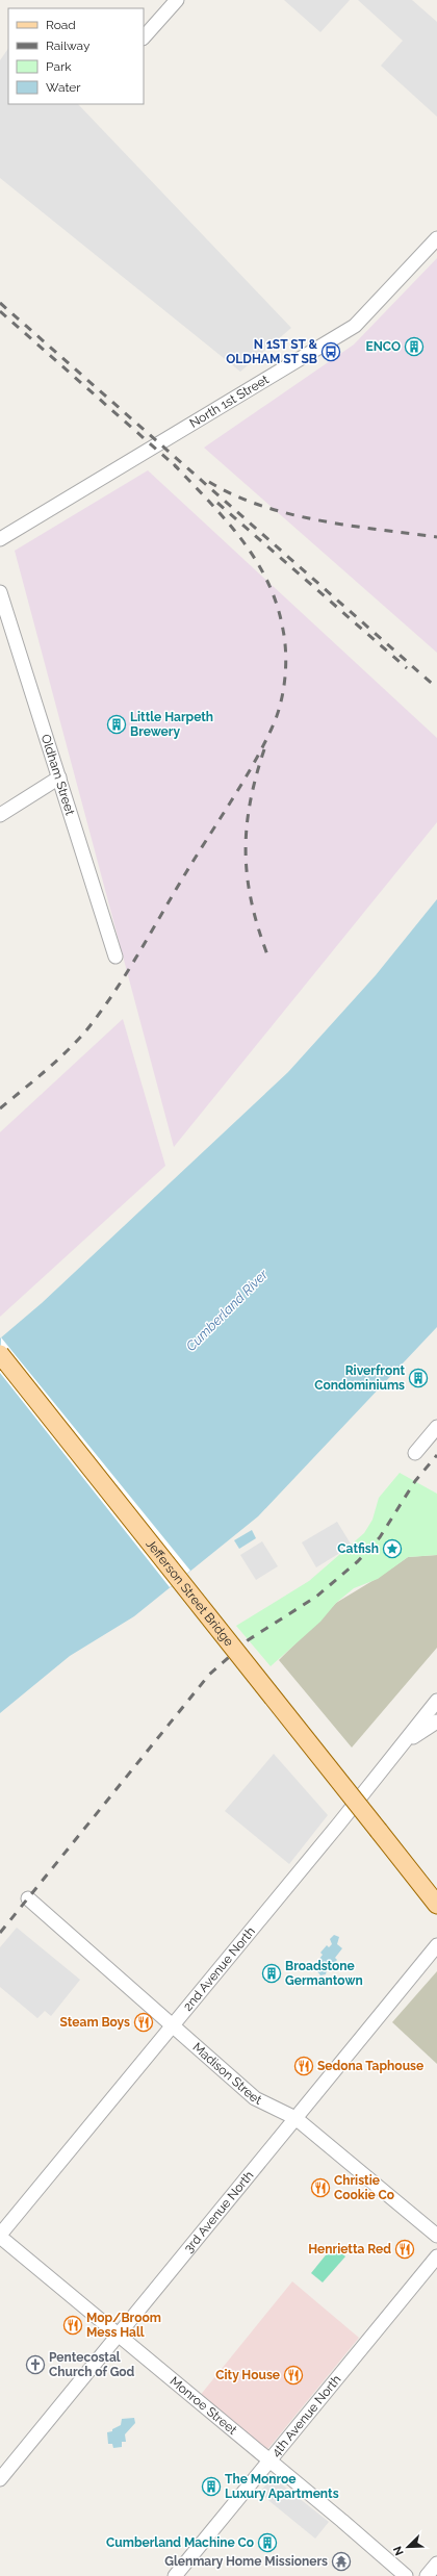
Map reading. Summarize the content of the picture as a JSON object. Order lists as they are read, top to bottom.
{
  "streets": {
    "main road": ["Jefferson Street Bridge"],
    "street": [
      "North 1st Street",
      "Oldham Street",
      "2nd Avenue North",
      "Madison Street",
      "3rd Avenue North",
      "Monroe Street",
      "4th Avenue North"
    ]
  },
  "crossings": [
    ["2nd Avenue North", "Madison Street"],
    ["2nd Avenue North", "Monroe Street"],
    ["Madison Street", "3rd Avenue North"],
    ["3rd Avenue North", "Monroe Street"],
    ["Monroe Street", "4th Avenue North"]
  ],
  "water": ["Cumberland River"],
  "places": {
    "building": [
      "ENCO",
      "Little Harpeth Brewery",
      "Riverfront Condominiums",
      "Broadstone Germantown",
      "The Monroe Luxury Apartments",
      "Cumberland Machine Co"
    ],
    "bus stop": ["N 1ST ST & OLDHAM ST SB"],
    "place": ["Catfish"],
    "restaurant": [
      "Steam Boys",
      "Sedona Taphouse",
      "Christie Cookie Co",
      "Henrietta Red",
      "Mop/Broom Mess Hall",
      "City House"
    ],
    "church": ["Pentecostal Church of God"],
    "temple": ["Glenmary Home Missioners"]
  },
  "legend": [
    "Road",
    "Railway",
    "Park",
    "Water"
  ],
  "north": "bottom left"
}
